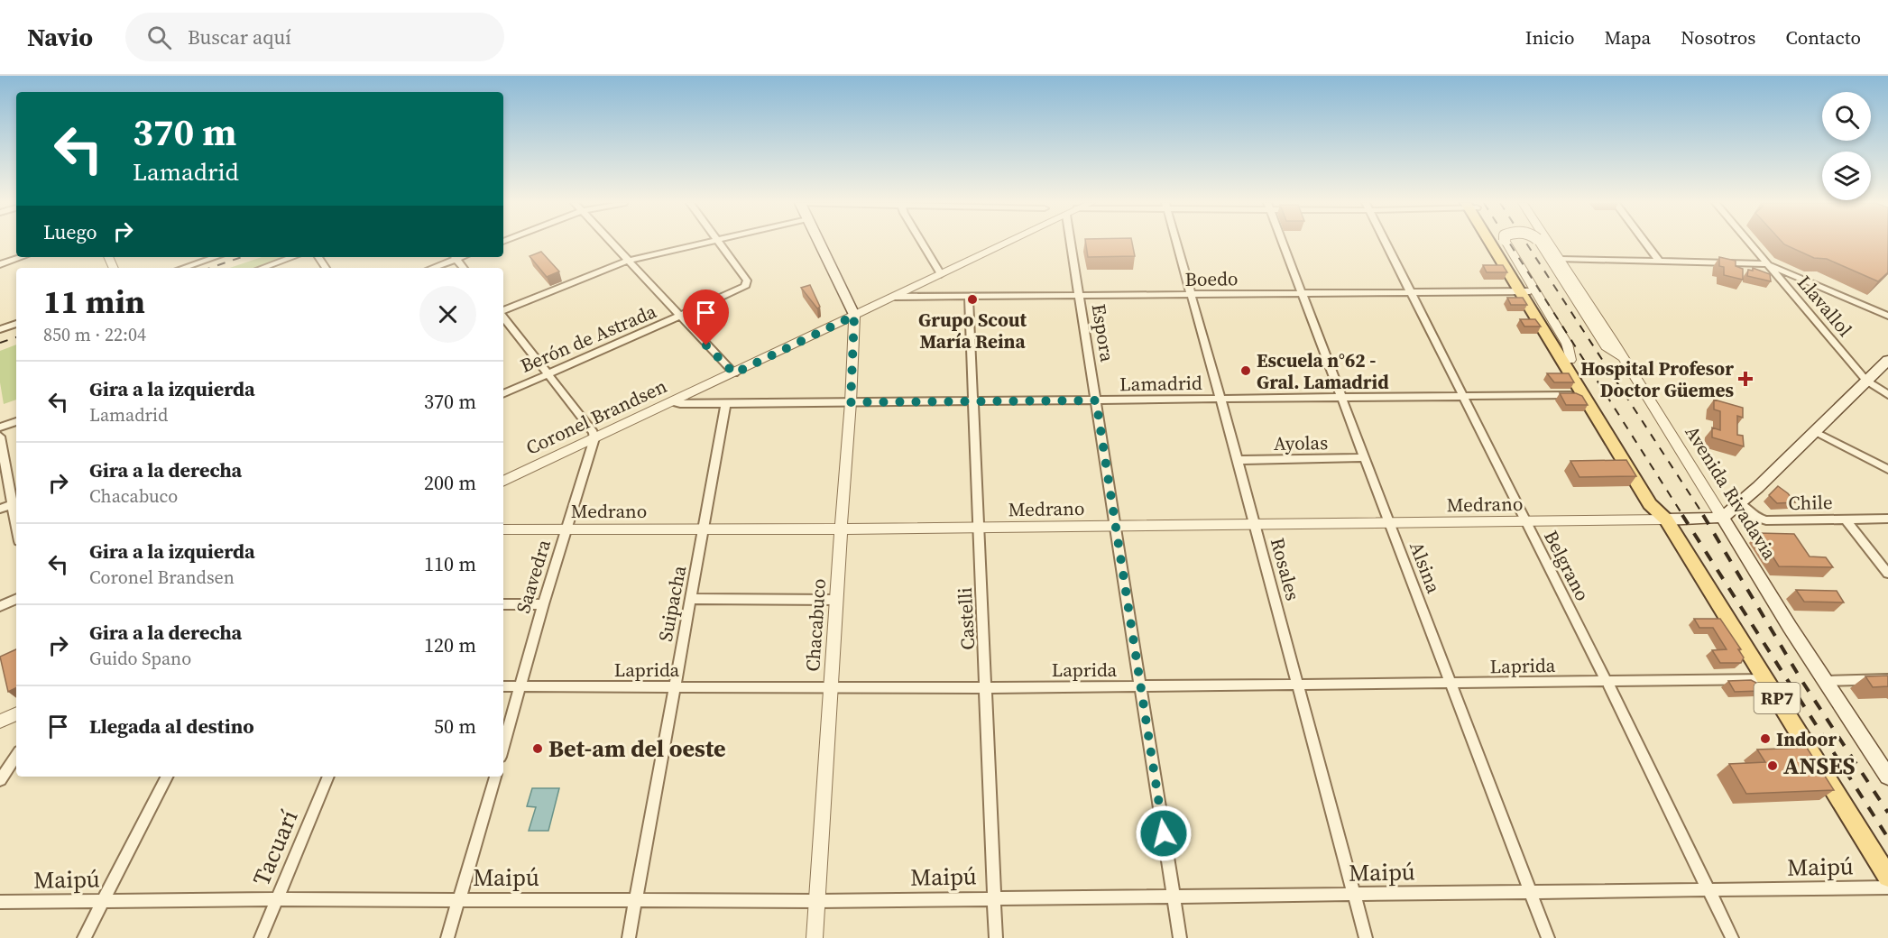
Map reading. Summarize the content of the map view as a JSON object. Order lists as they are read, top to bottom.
{
  "streets": {
    "main road": ["Avenida Rivadavia", "Medrano", "RP7"],
    "street": [
      "Boedo",
      "Llavallol",
      "Espora",
      "Berón de Astrada",
      "Lamadrid",
      "Coronel Brandsen",
      "Ayolas",
      "Chile",
      "Belgrano",
      "Alsina",
      "Rosales",
      "Saavedra",
      "Suipacha",
      "Castelli",
      "Chacabuco",
      "Laprida",
      "Tacuarí",
      "Maipú"
    ]
  },
  "crossings": [
    ["Boedo", "Espora"],
    ["Boedo", "Coronel Brandsen"],
    ["Boedo", "Belgrano"],
    ["Boedo", "Alsina"],
    ["Boedo", "Rosales"],
    ["Boedo", "Castelli"],
    ["Boedo", "RP7"],
    ["Espora", "Lamadrid"],
    ["Espora", "Medrano"],
    ["Espora", "Laprida"],
    ["Espora", "Maipú"],
    ["Lamadrid", "Coronel Brandsen"],
    ["Lamadrid", "Belgrano"],
    ["Lamadrid", "Alsina"],
    ["Lamadrid", "Rosales"],
    ["Lamadrid", "Suipacha"],
    ["Lamadrid", "Castelli"],
    ["Lamadrid", "Chacabuco"],
    ["Lamadrid", "RP7"],
    ["Coronel Brandsen", "Saavedra"],
    ["Coronel Brandsen", "Chacabuco"],
    ["Ayolas", "Alsina"],
    ["Ayolas", "Rosales"],
    ["Avenida Rivadavia", "Medrano"],
    ["Medrano", "Belgrano"],
    ["Medrano", "Alsina"],
    ["Medrano", "Rosales"],
    ["Medrano", "Saavedra"],
    ["Medrano", "Suipacha"],
    ["Medrano", "Castelli"],
    ["Medrano", "Chacabuco"],
    ["Medrano", "RP7"],
    ["Belgrano", "Laprida"],
    ["Belgrano", "Maipú"],
    ["Alsina", "Laprida"],
    ["Alsina", "Maipú"],
    ["Rosales", "Laprida"],
    ["Rosales", "Maipú"],
    ["Saavedra", "Laprida"],
    ["Suipacha", "Laprida"],
    ["Suipacha", "Maipú"],
    ["Castelli", "Laprida"],
    ["Castelli", "Maipú"],
    ["Chacabuco", "Laprida"],
    ["Chacabuco", "Maipú"],
    ["Laprida", "RP7"],
    ["Tacuarí", "Maipú"]
  ],
  "places": {
    "other": [
      "Grupo Scout María Reina",
      "Escuela n°62 - Gral. Lamadrid",
      "Indoor",
      "Bet-am del oeste",
      "ANSES"
    ],
    "health": ["Hospital Profesor Doctor Güemes"]
  },
  "page": {
    "header": "Navio",
    "search": "Buscar aquí",
    "nav": [
      "Inicio",
      "Mapa",
      "Nosotros",
      "Contacto"
    ],
    "turn": ["370 m", "Lamadrid"],
    "then": "Luego",
    "heading": ["11 min", "850 m · 22:04"],
    "list": [
      {
        "name": "Gira a la izquierda",
        "note": "Lamadrid",
        "value": "370 m"
      },
      {
        "name": "Gira a la derecha",
        "note": "Chacabuco",
        "value": "200 m"
      },
      {
        "name": "Gira a la izquierda",
        "note": "Coronel Brandsen",
        "value": "110 m"
      },
      {
        "name": "Gira a la derecha",
        "note": "Guido Spano",
        "value": "120 m"
      },
      {
        "name": "Llegada al destino",
        "value": "50 m"
      }
    ]
  }
}
